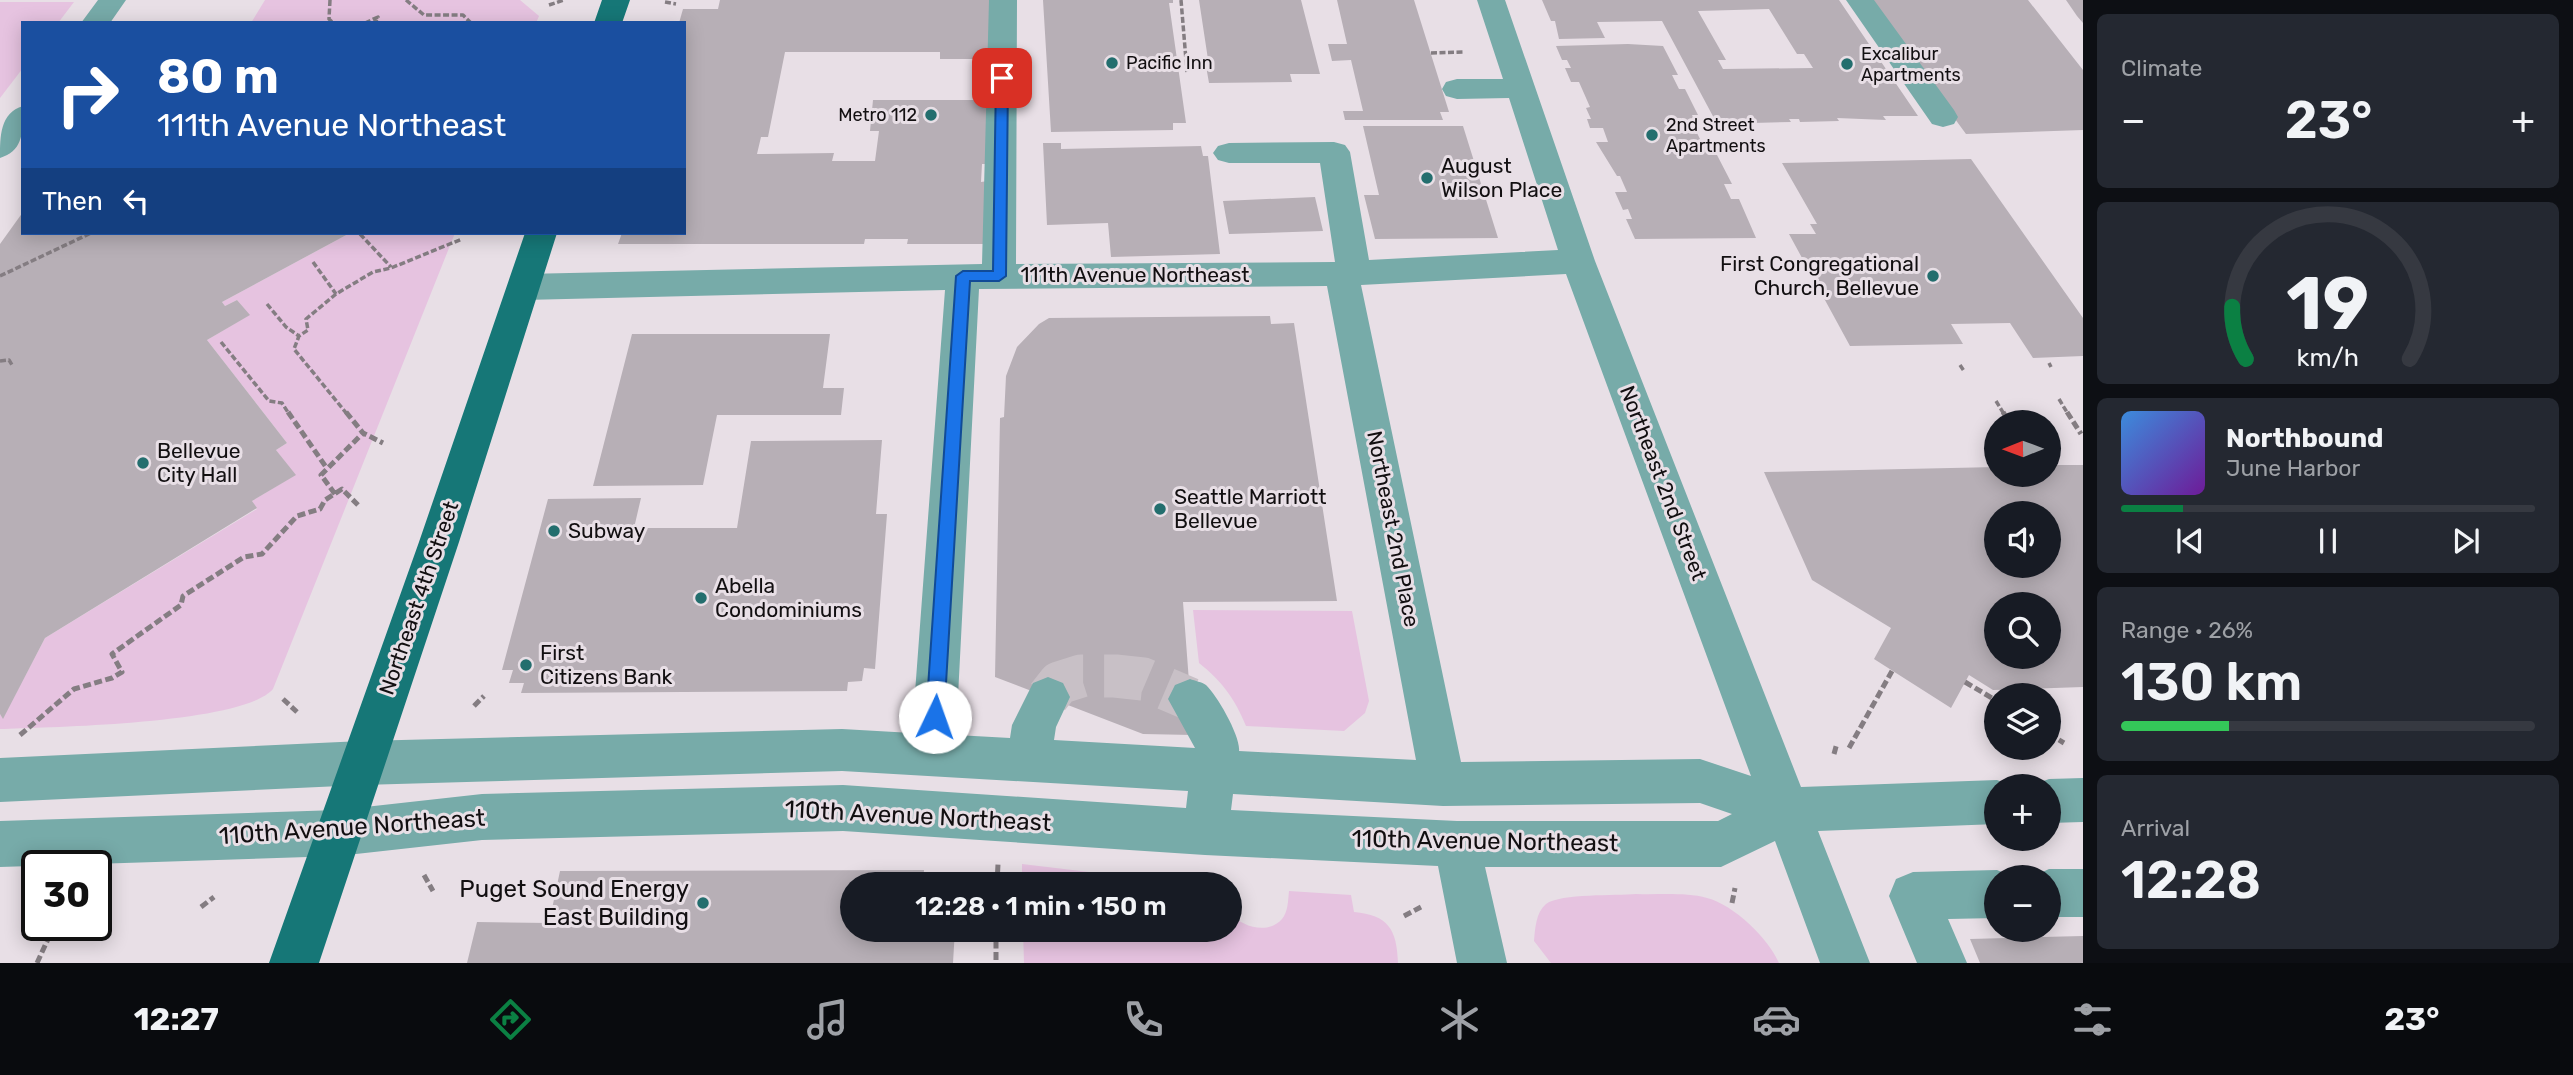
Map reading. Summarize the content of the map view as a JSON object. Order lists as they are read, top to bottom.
{
  "streets": {
    "main road": ["Northeast 4th Street"],
    "street": [
      "111th Avenue Northeast",
      "Northeast 2nd Street",
      "Northeast 2nd Place",
      "110th Avenue Northeast"
    ]
  },
  "crossings": [
    ["111th Avenue Northeast", "Northeast 2nd Street"],
    ["111th Avenue Northeast", "Northeast 2nd Place"],
    ["111th Avenue Northeast", "Northeast 4th Street"],
    ["Northeast 2nd Street", "110th Avenue Northeast"],
    ["Northeast 2nd Place", "110th Avenue Northeast"],
    ["Northeast 4th Street", "110th Avenue Northeast"]
  ],
  "places": [
    "Pacific Inn",
    "Excalibur Apartments",
    "Metro 112",
    "2nd Street Apartments",
    "August Wilson Place",
    "First Congregational Church, Bellevue",
    "Bellevue City Hall",
    "Seattle Marriott Bellevue",
    "Subway",
    "Abella Condominiums",
    "First Citizens Bank",
    "Puget Sound Energy East Building"
  ],
  "north": "left",
  "page": {
    "tile": [
      "Climate",
      ["Range · 26%", "130 km"],
      ["Arrival", "12:28"]
    ],
    "turn": ["80 m", "111th Avenue Northeast"],
    "heat": ["−", "23°", "+"],
    "then": "Then",
    "map_buttons": ["+", "−"],
    "song": ["Northbound", "June Harbor"],
    "limit": "30",
    "trip": "12:28 · 1 min · 150 m",
    "tabs": ["12:27", "23°"],
    "gauge": ["19", "km/h"]
  }
}
